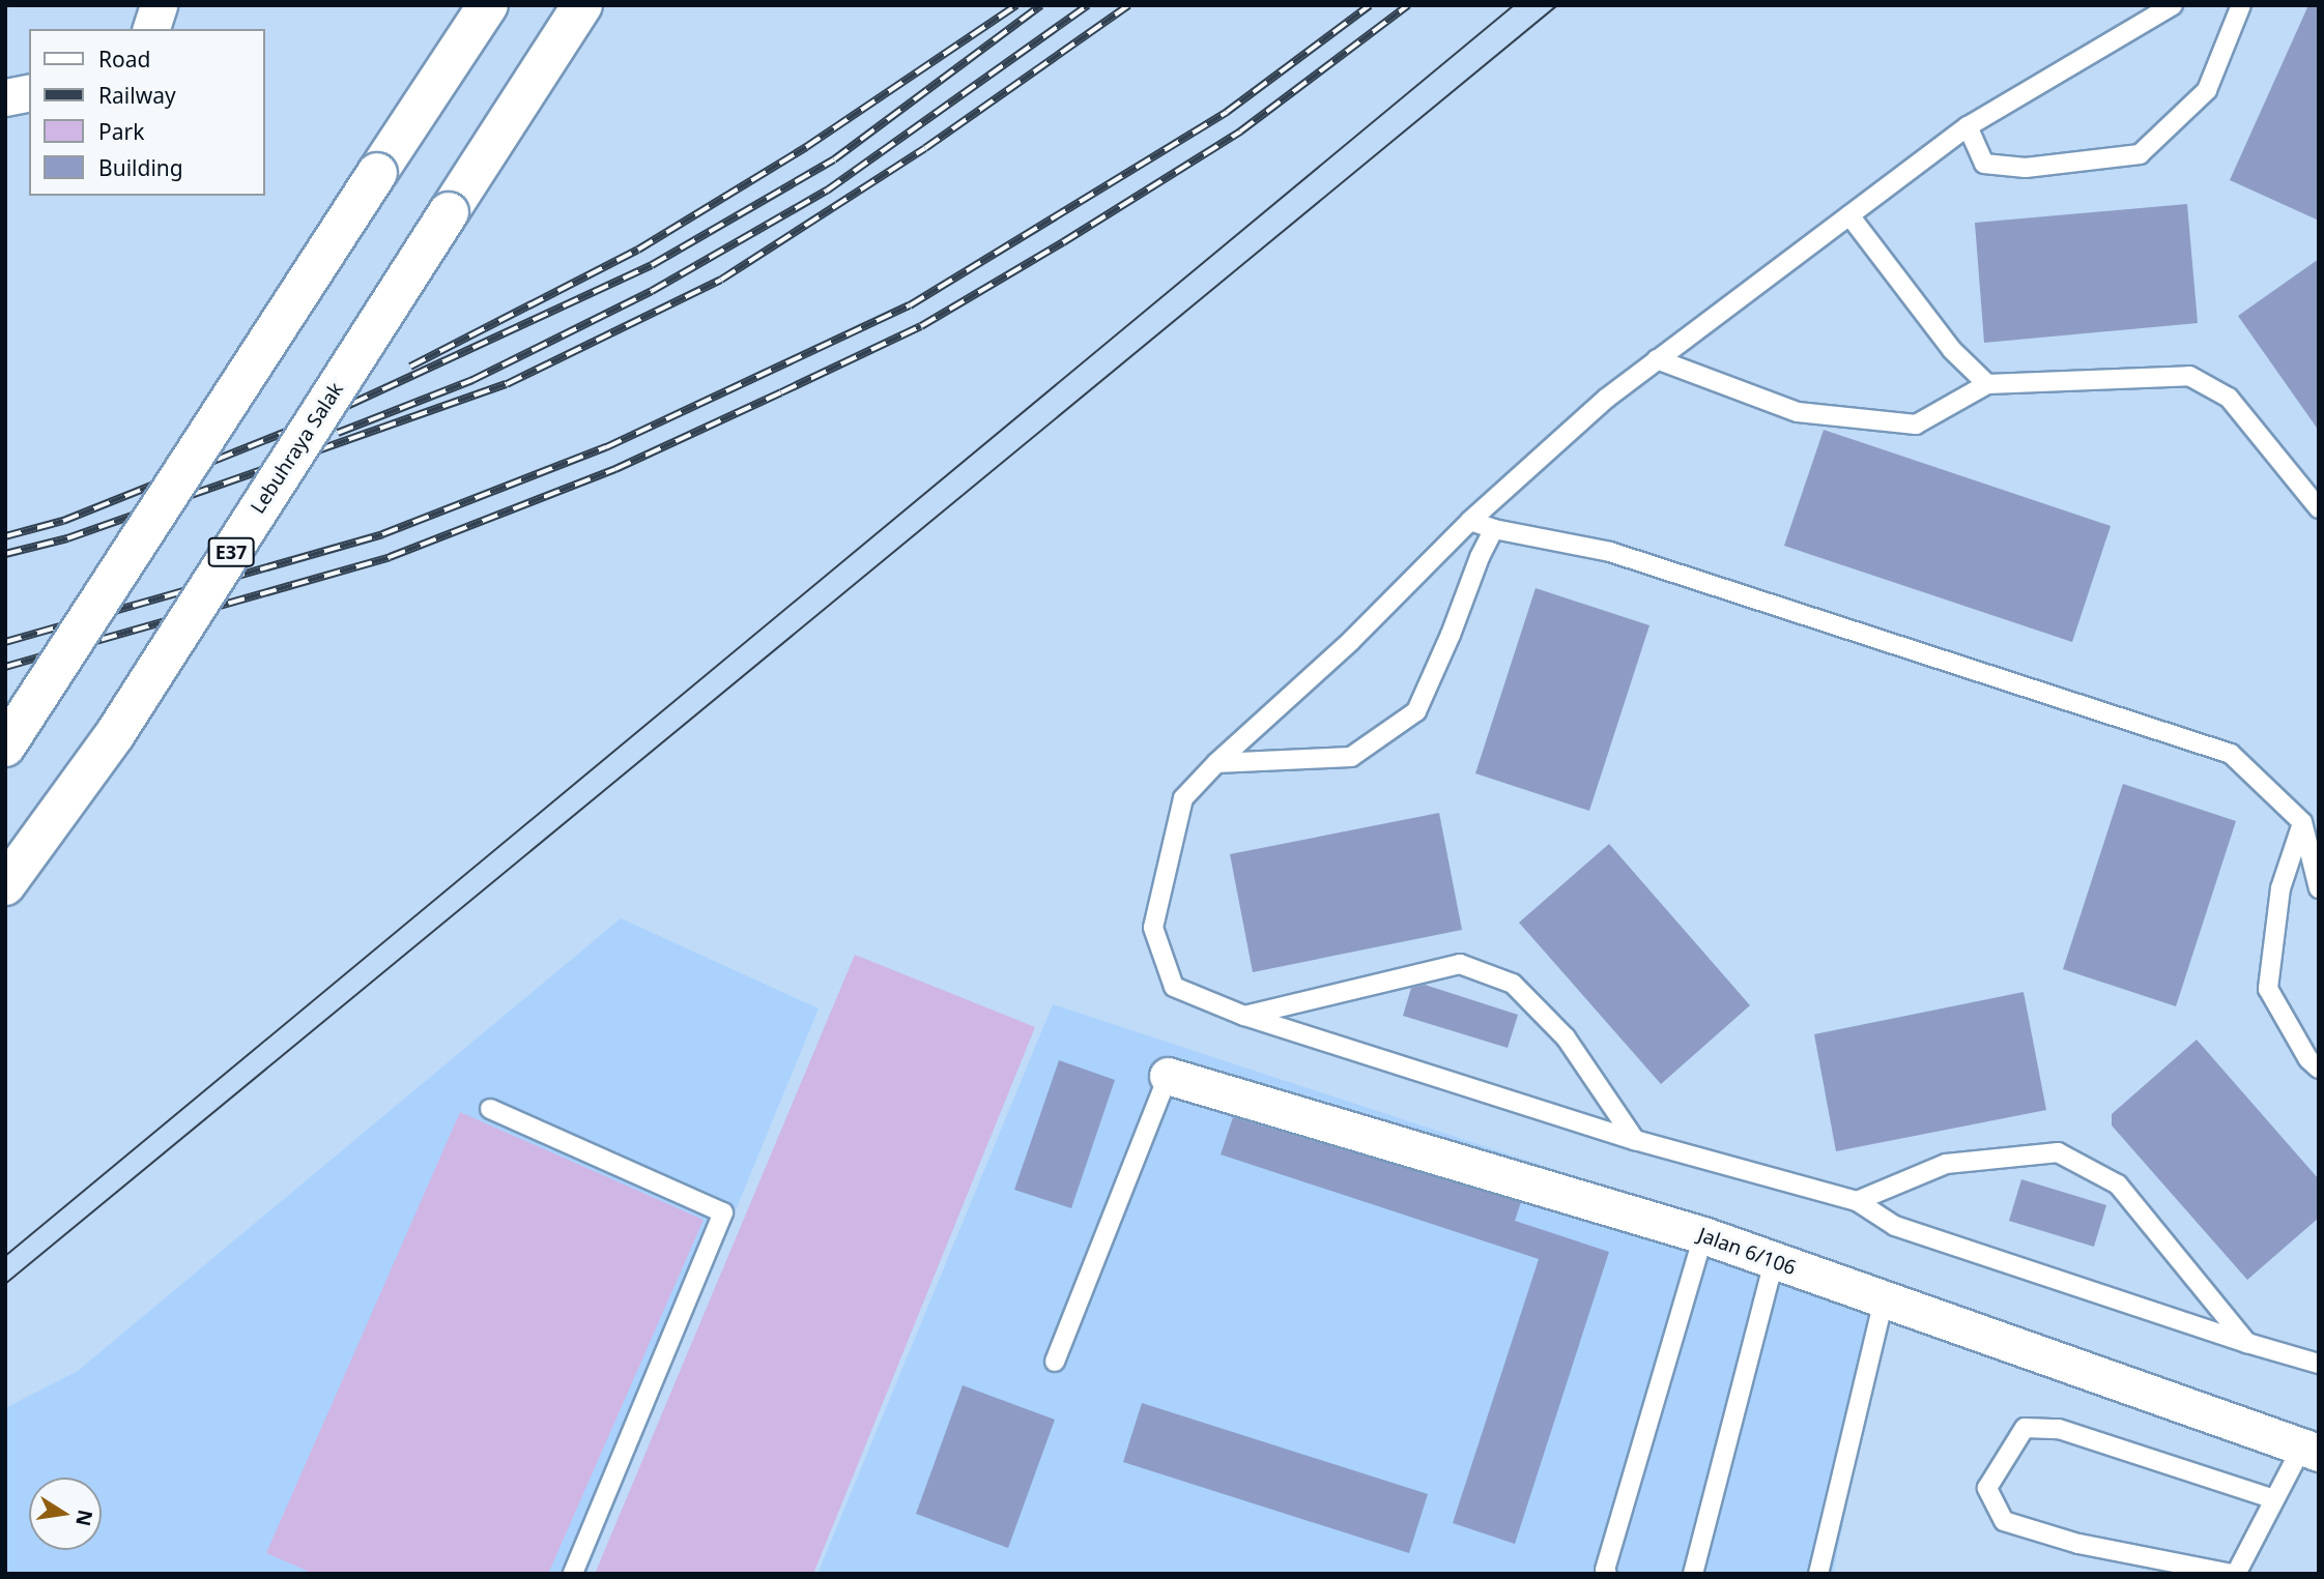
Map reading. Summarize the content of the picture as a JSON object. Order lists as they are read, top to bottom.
{
  "streets": {
    "highway": ["Lebuhraya Salak", "E37"],
    "street": ["Jalan 6/106"]
  },
  "legend": [
    "Road",
    "Railway",
    "Park",
    "Building"
  ],
  "north": "right"
}
